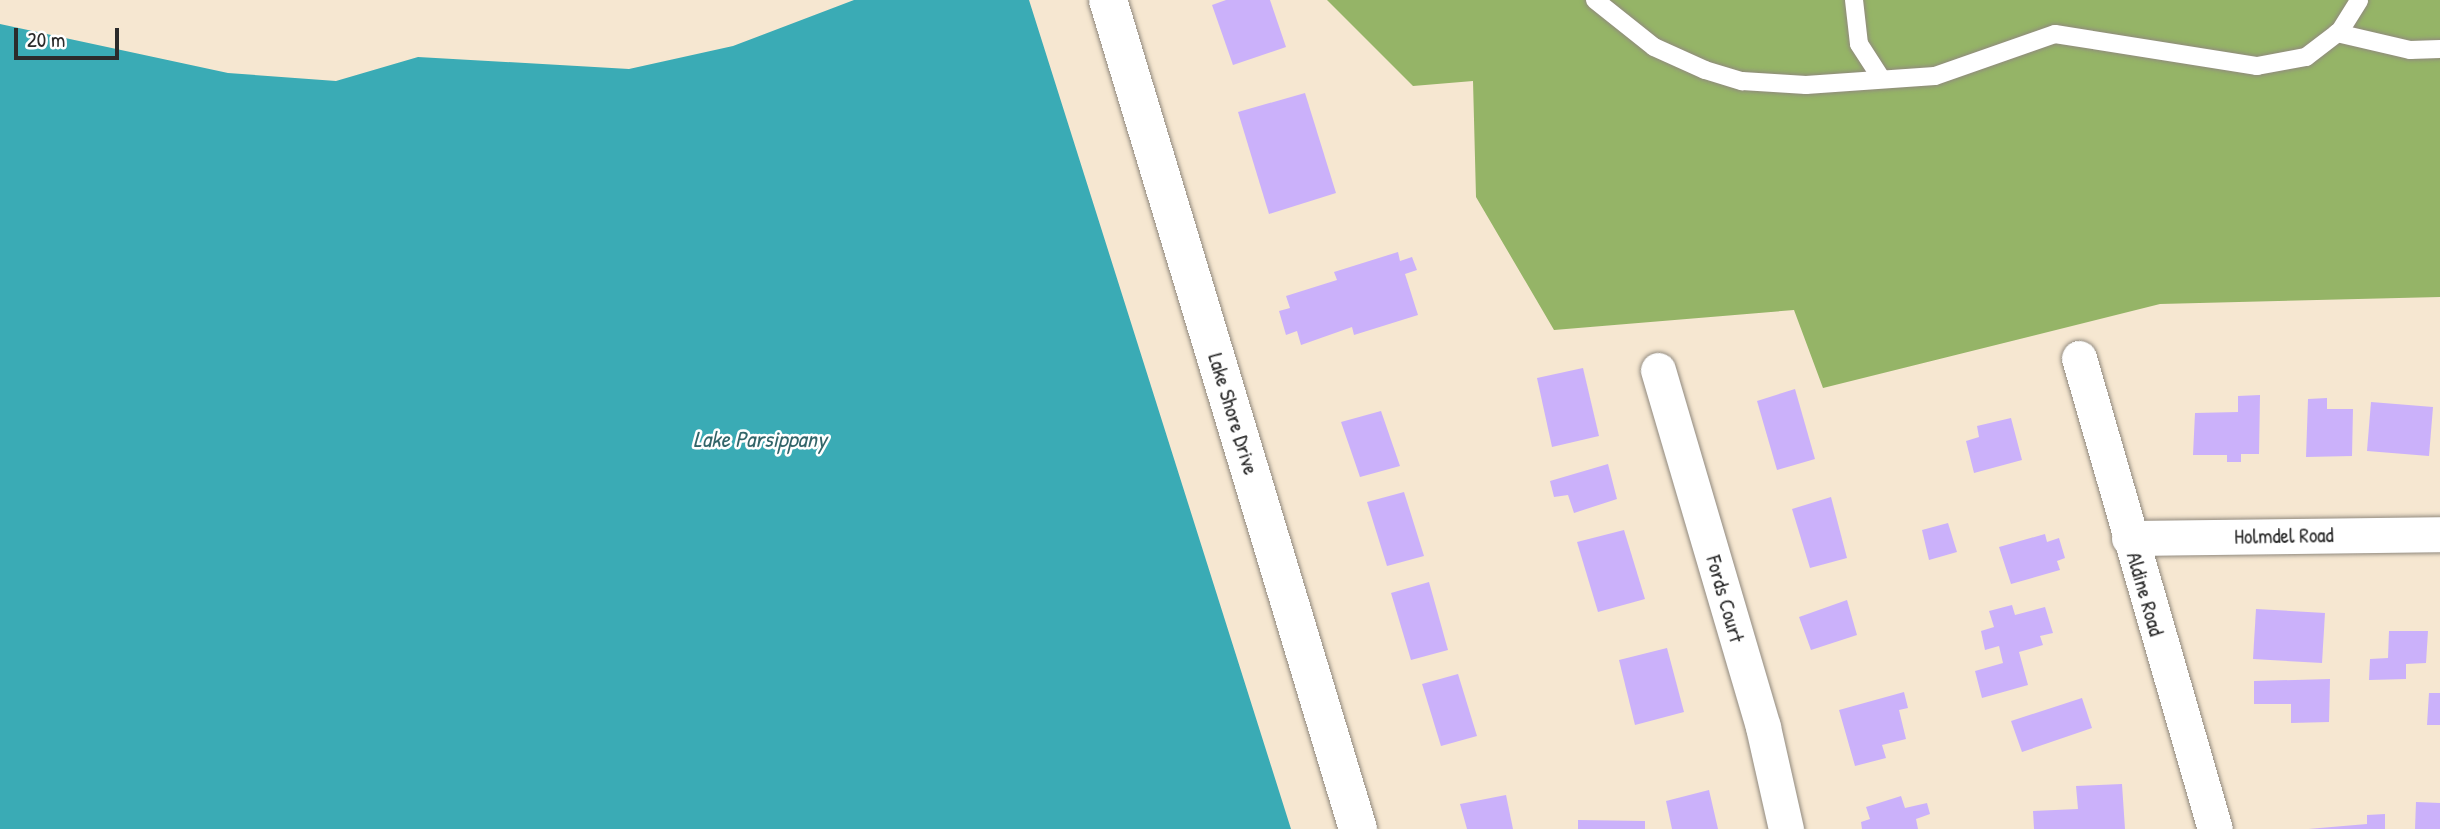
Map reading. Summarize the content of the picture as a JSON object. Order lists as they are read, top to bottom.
{
  "streets": {
    "street": [
      "Lake Shore Drive",
      "Holmdel Road",
      "Aldine Road",
      "Fords Court"
    ]
  },
  "crossings": [
    ["Holmdel Road", "Aldine Road"]
  ],
  "water": ["Lake Parsippany"],
  "scale_bar": "20 m"
}
